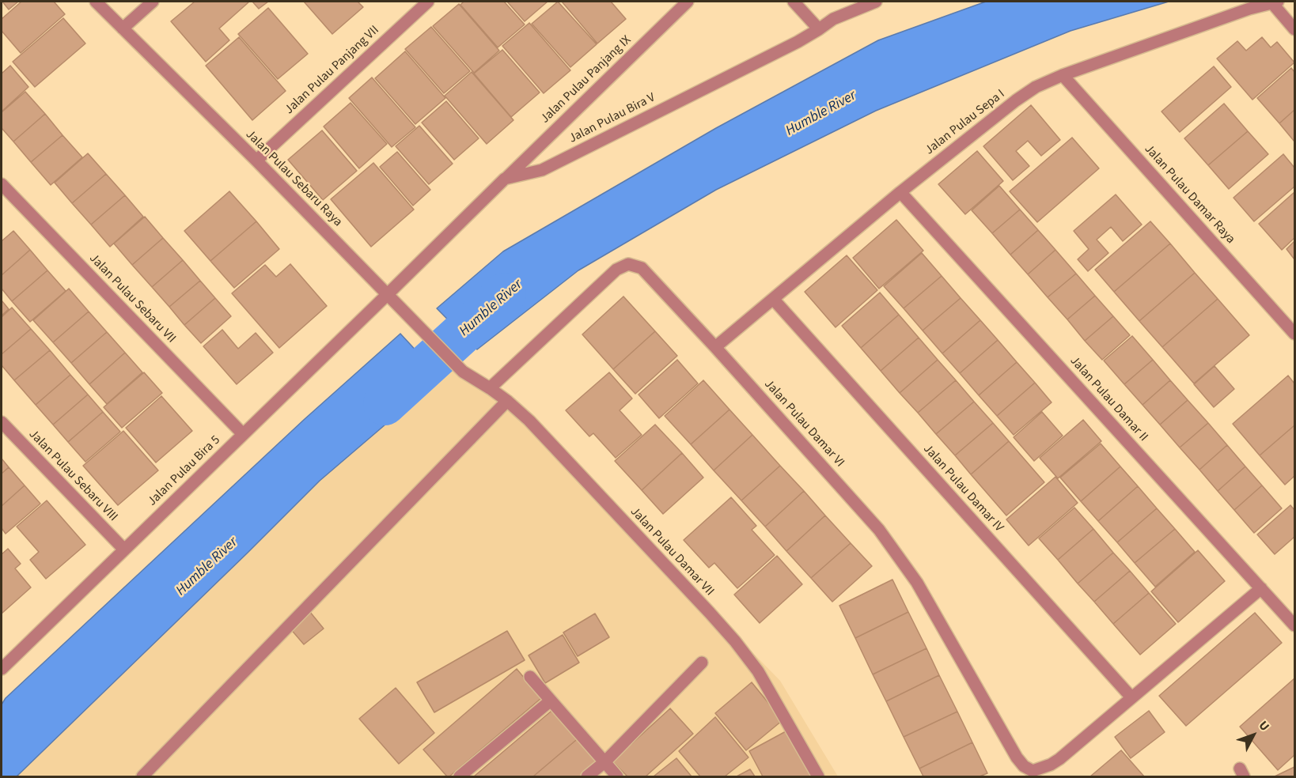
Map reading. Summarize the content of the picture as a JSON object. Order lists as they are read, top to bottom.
{
  "streets": {
    "street": [
      "Jalan Pulau Panjang VII",
      "Jalan Pulau Panjang IX",
      "Jalan Pulau Bira V",
      "Jalan Pulau Sepa I",
      "Jalan Pulau Sebaru Raya",
      "Jalan Pulau Damar Raya",
      "Jalan Pulau Sebaru VII",
      "Jalan Pulau Damar II",
      "Jalan Pulau Damar VI",
      "Jalan Pulau Bira 5",
      "Jalan Pulau Sebaru VIII",
      "Jalan Pulau Damar IV",
      "Jalan Pulau Damar VII"
    ]
  },
  "crossings": [
    ["Jalan Pulau Panjang VII", "Jalan Pulau Sebaru Raya"],
    ["Jalan Pulau Panjang IX", "Jalan Pulau Bira V"],
    ["Jalan Pulau Sepa I", "Jalan Pulau Damar Raya"],
    ["Jalan Pulau Sepa I", "Jalan Pulau Damar II"],
    ["Jalan Pulau Sepa I", "Jalan Pulau Damar VI"],
    ["Jalan Pulau Sepa I", "Jalan Pulau Damar IV"],
    ["Jalan Pulau Sebaru Raya", "Jalan Pulau Bira 5"],
    ["Jalan Pulau Sebaru Raya", "Jalan Pulau Damar VII"],
    ["Jalan Pulau Sebaru VII", "Jalan Pulau Bira 5"],
    ["Jalan Pulau Damar VI", "Jalan Pulau Damar IV"],
    ["Jalan Pulau Damar VI", "Jalan Pulau Damar VII"],
    ["Jalan Pulau Bira 5", "Jalan Pulau Sebaru VIII"]
  ],
  "water": ["Humble River"],
  "north": "top right"
}
